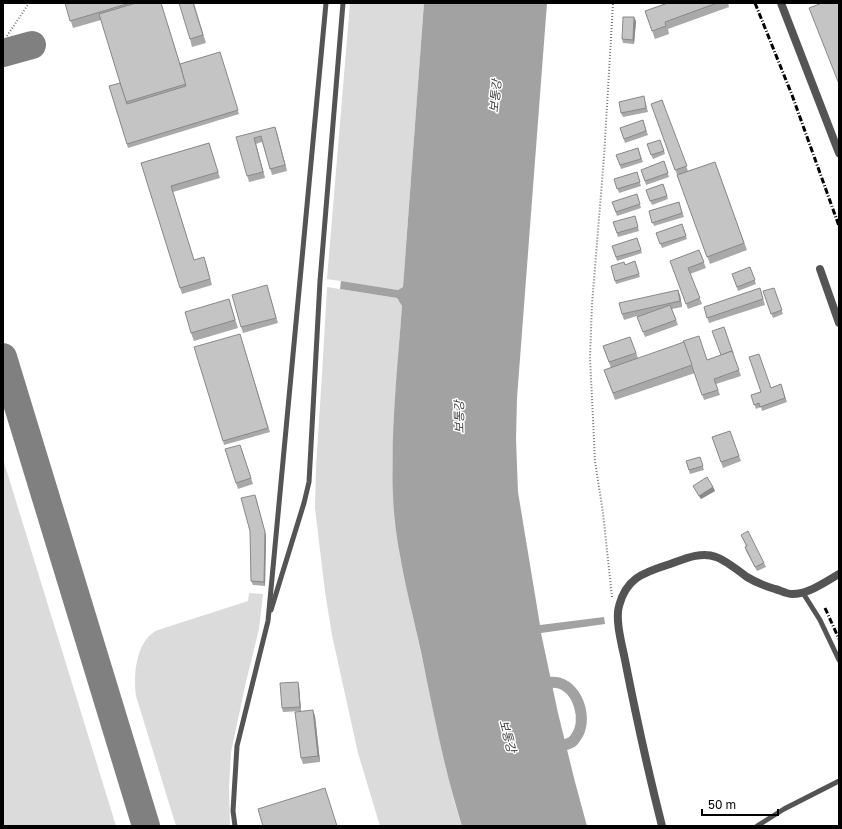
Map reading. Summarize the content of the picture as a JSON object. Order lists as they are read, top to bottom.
{
  "water": ["보통강"],
  "scale_bar": "50 m"
}
